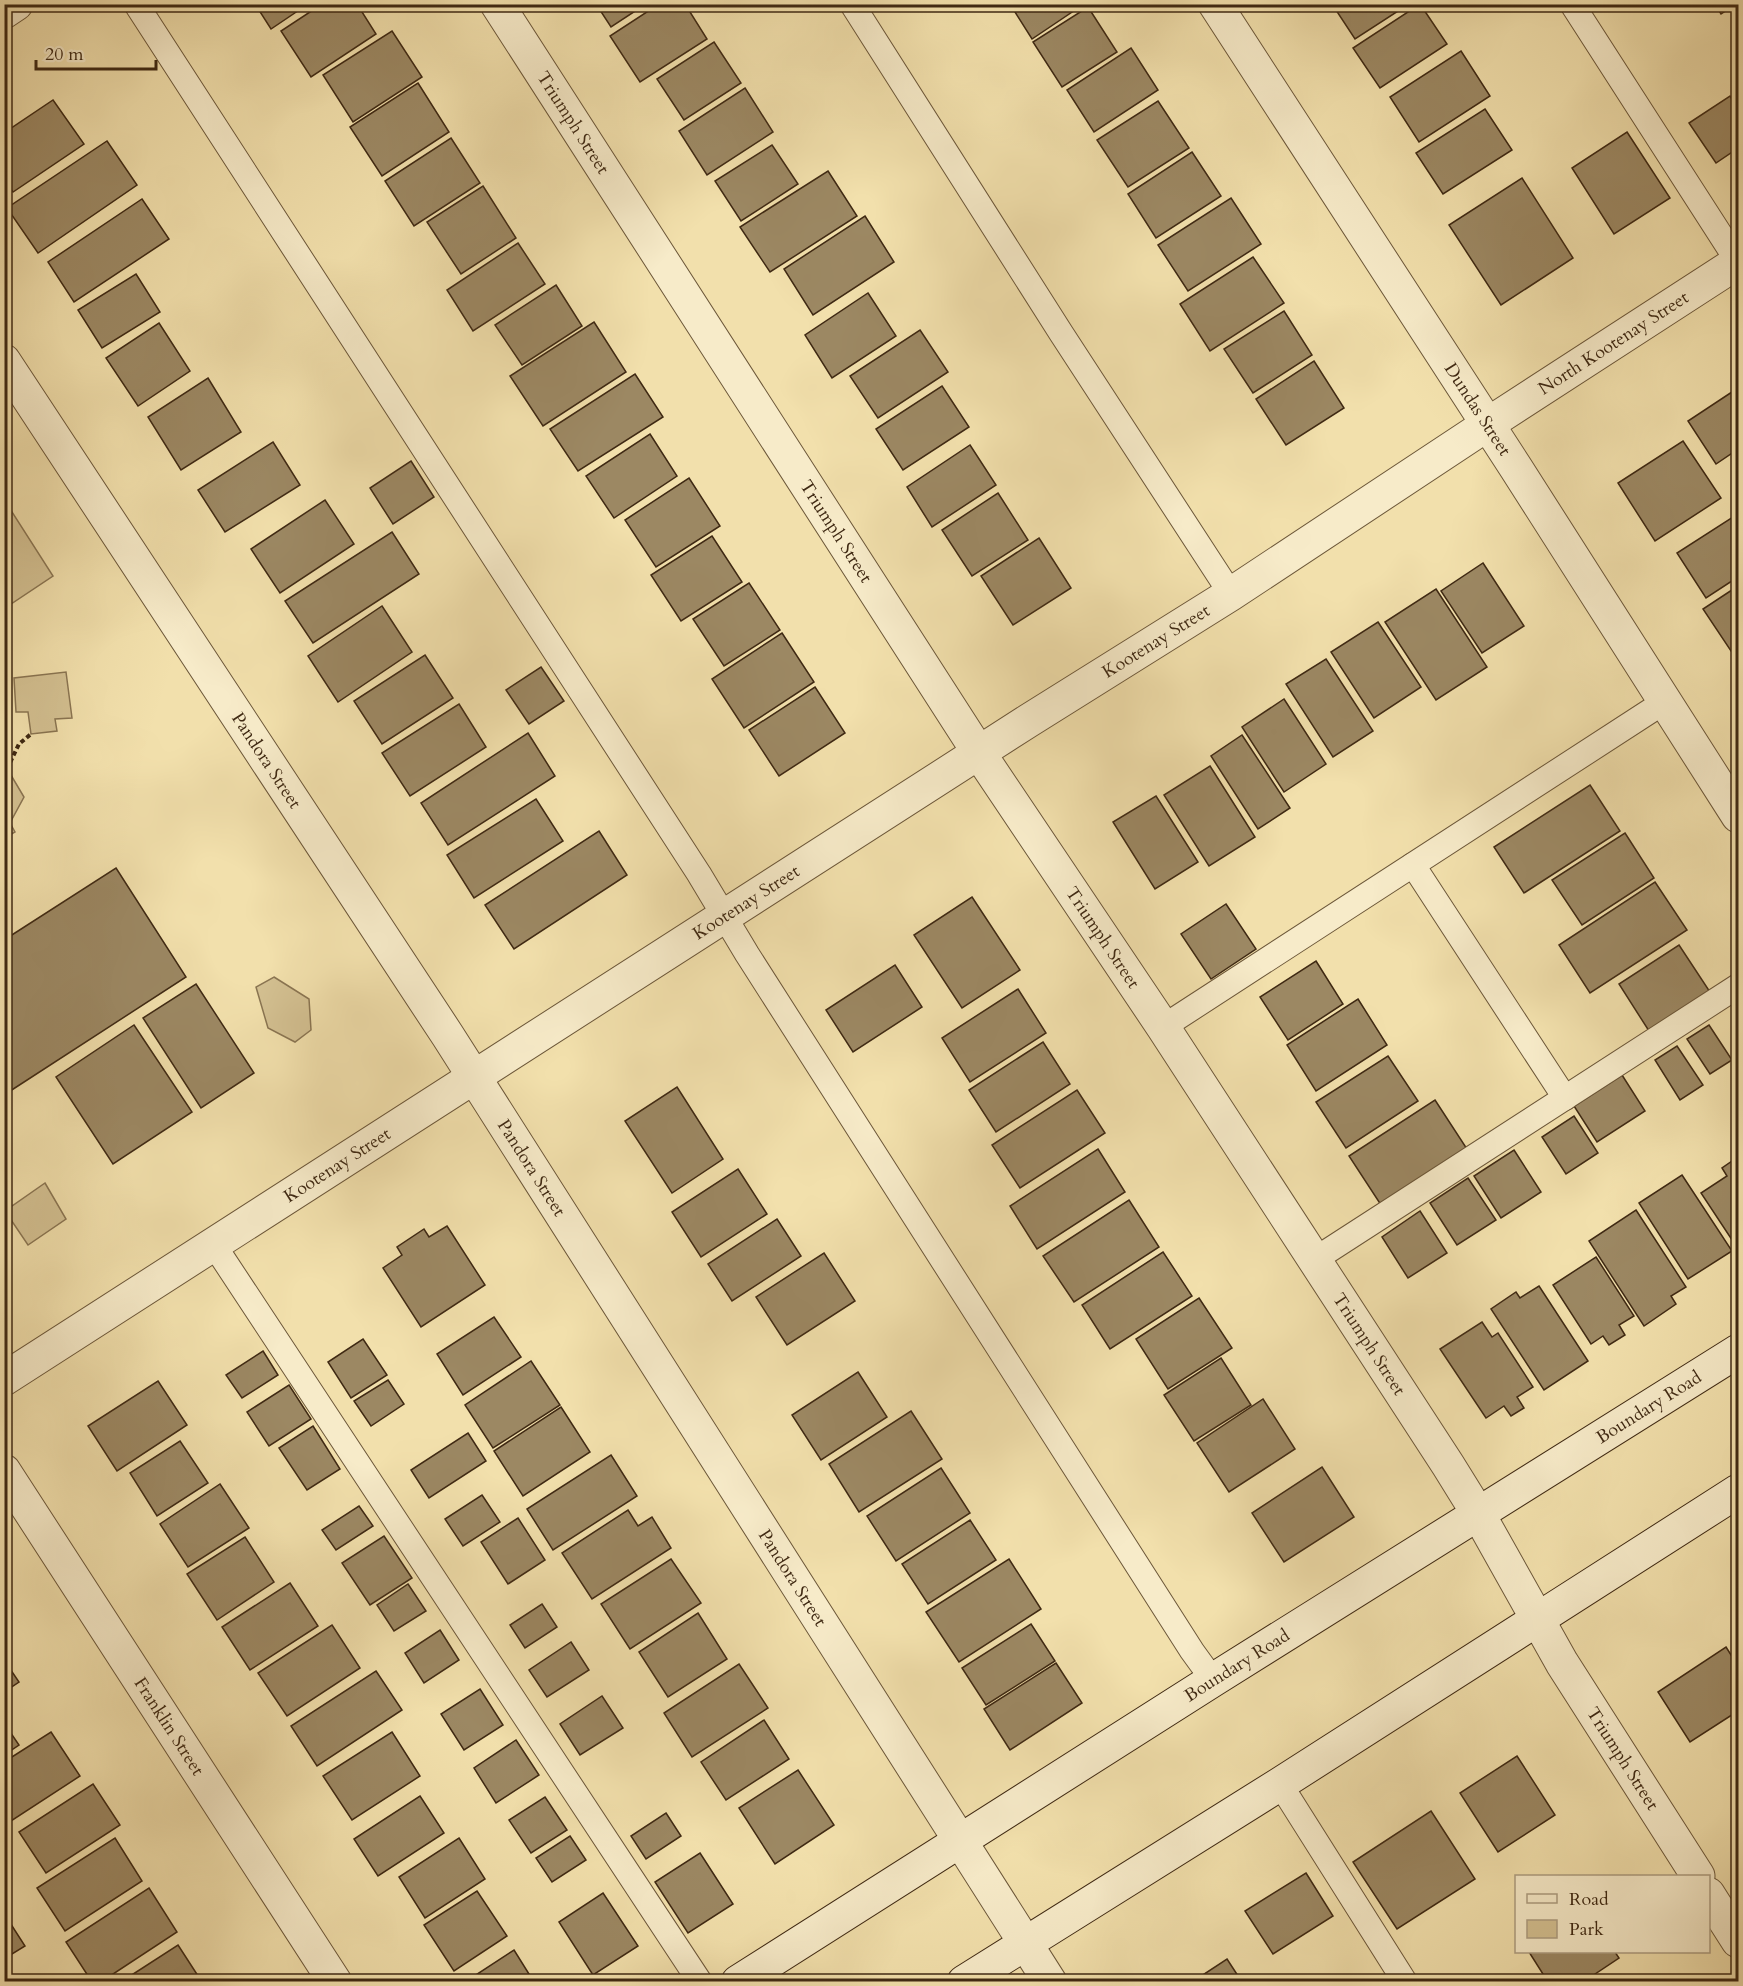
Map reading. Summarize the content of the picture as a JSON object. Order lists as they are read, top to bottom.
{
  "streets": {
    "street": [
      "Triumph Street",
      "North Kootenay Street",
      "Dundas Street",
      "Kootenay Street",
      "Pandora Street",
      "Boundary Road",
      "Franklin Street"
    ]
  },
  "crossings": [
    ["Triumph Street", "Kootenay Street"],
    ["Triumph Street", "Boundary Road"],
    ["North Kootenay Street", "Dundas Street"],
    ["North Kootenay Street", "Kootenay Street"],
    ["Dundas Street", "Kootenay Street"],
    ["Kootenay Street", "Pandora Street"],
    ["Pandora Street", "Boundary Road"]
  ],
  "legend": ["Road", "Park"],
  "scale_bar": "20 m"
}
